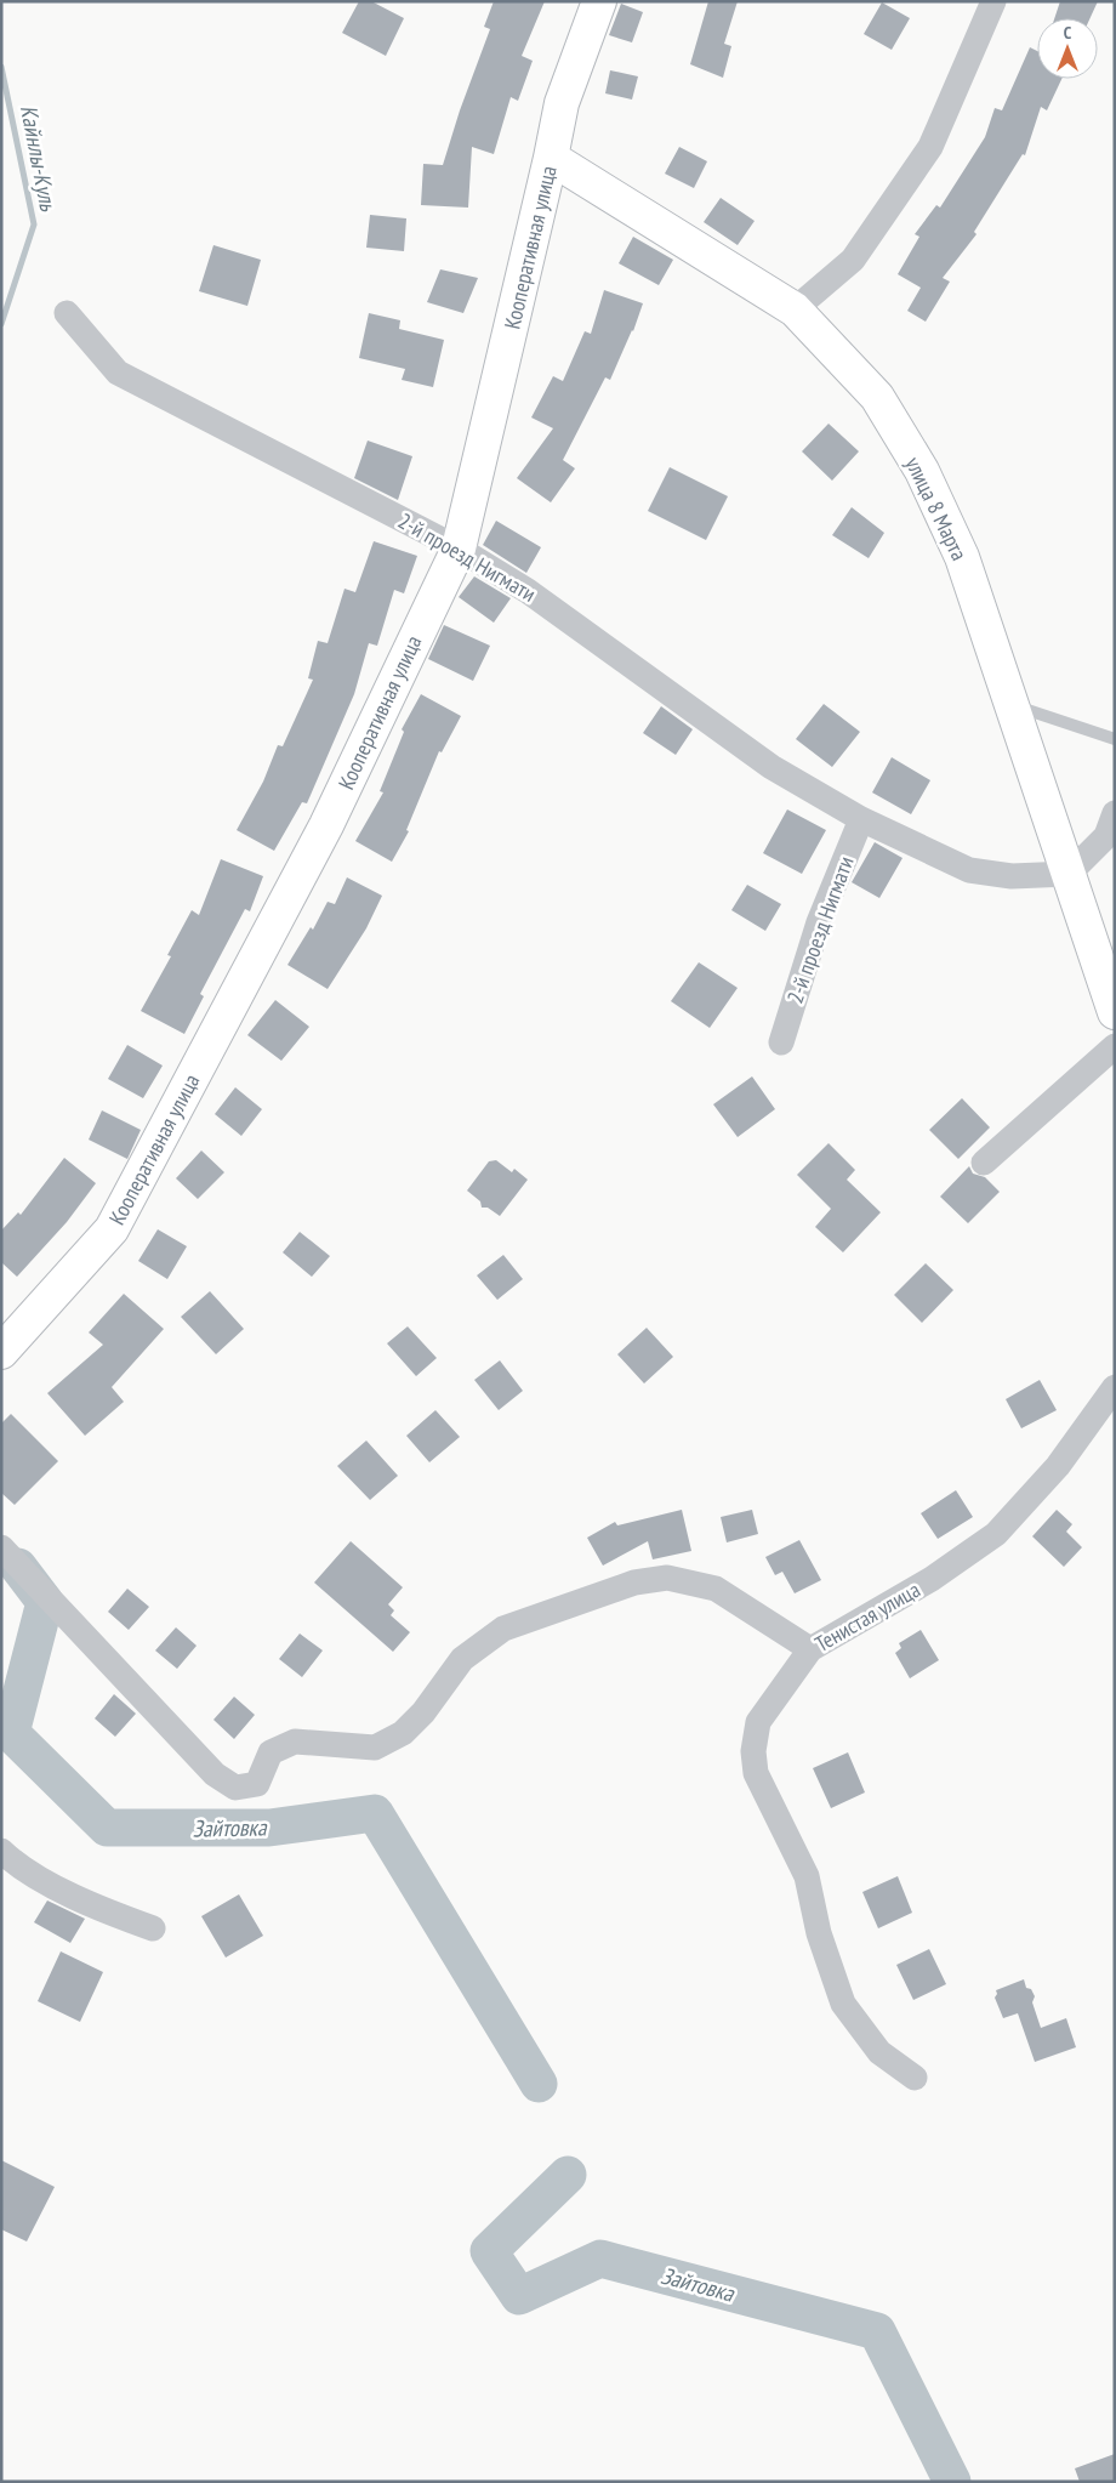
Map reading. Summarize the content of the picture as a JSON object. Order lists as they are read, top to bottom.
{
  "streets": {
    "main road": ["Кооперативная улица", "улица 8 Марта"],
    "street": ["2-й проезд Нигмати", "Тенистая улица"]
  },
  "crossings": [
    ["Кооперативная улица", "улица 8 Марта"],
    ["Кооперативная улица", "2-й проезд Нигмати"],
    ["улица 8 Марта", "2-й проезд Нигмати"]
  ],
  "water": ["Кайнлы-Куль", "Зайтовка"],
  "north": "top"
}
